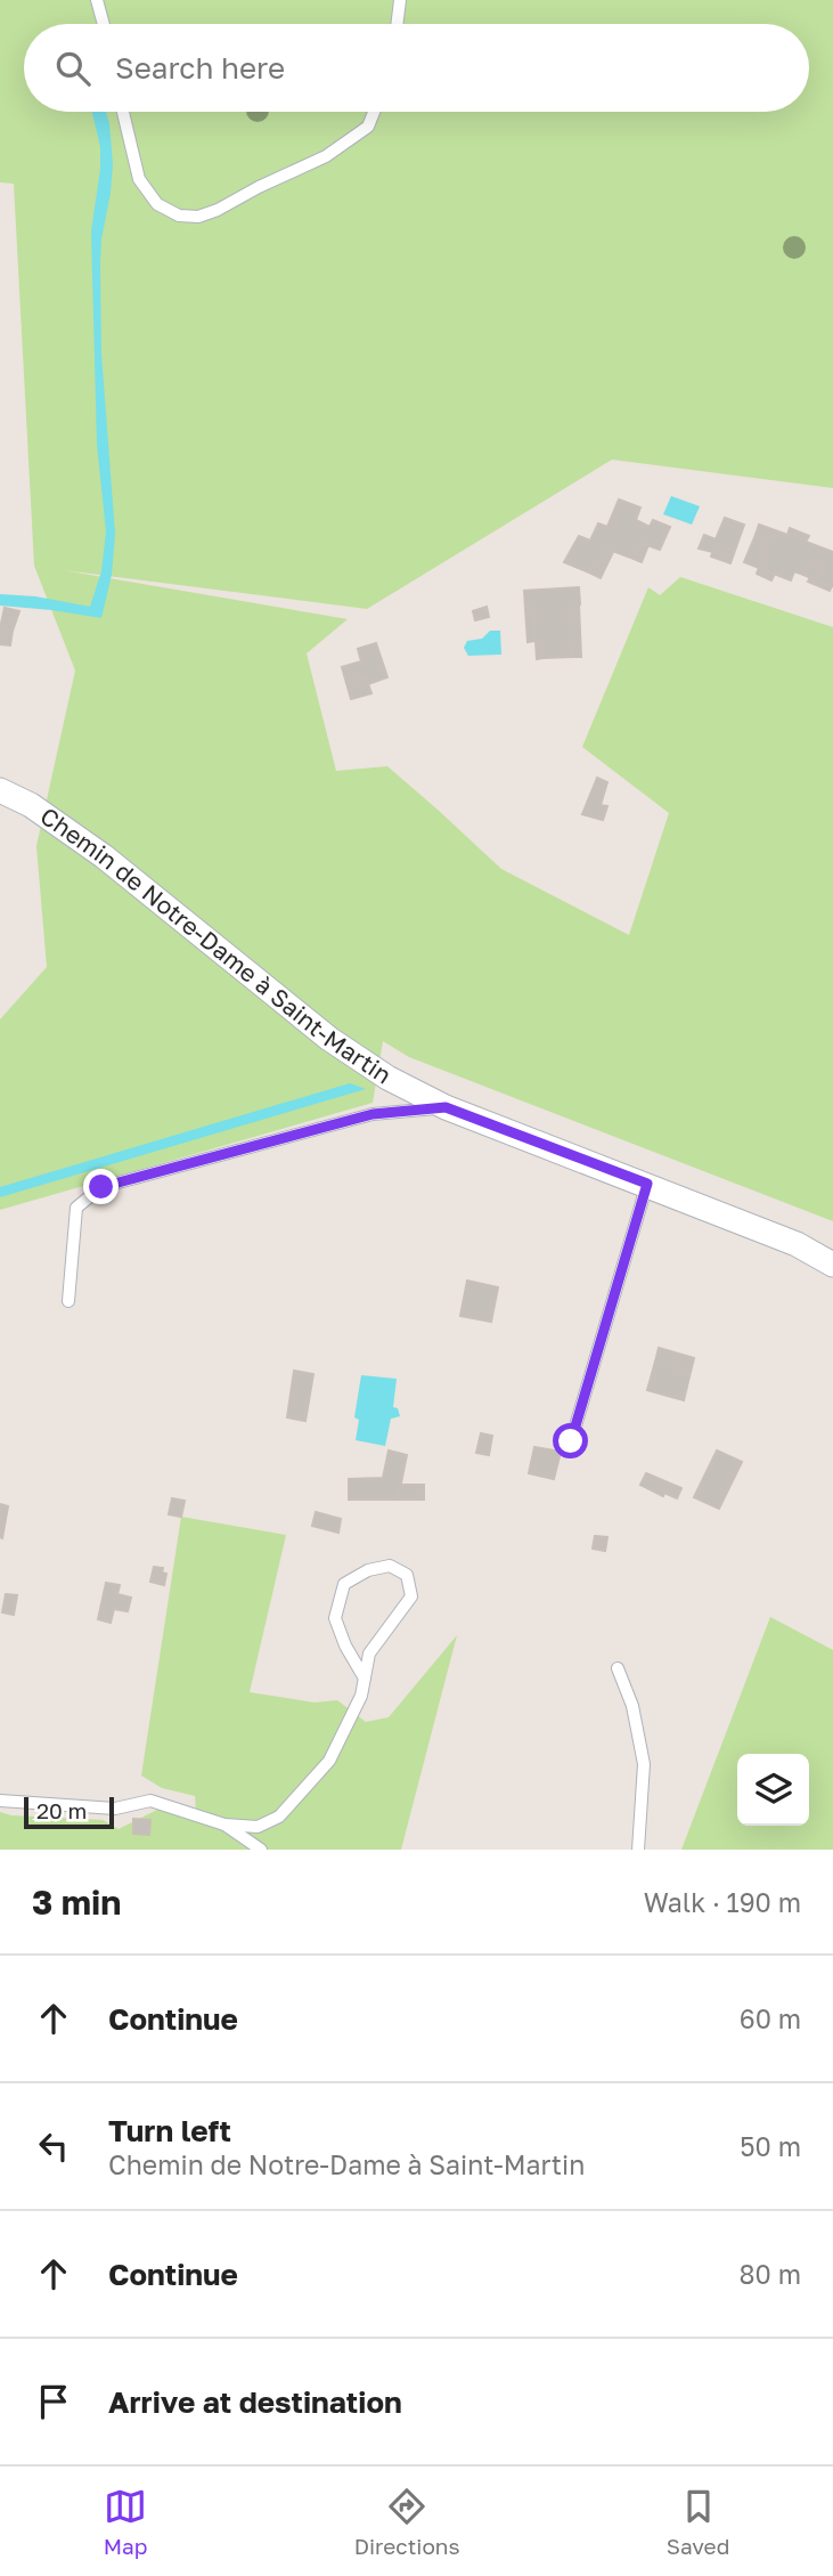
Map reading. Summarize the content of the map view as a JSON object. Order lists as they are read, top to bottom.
{
  "streets": {
    "street": ["Chemin de Notre-Dame à Saint-Martin"]
  },
  "scale_bar": "20 m",
  "page": {
    "search": "Search here",
    "scale": "20 m",
    "heading": ["3 min", "Walk · 190 m"],
    "list": [
      ["Continue", "60 m"],
      ["Turn left", "Chemin de Notre-Dame à Saint-Martin", "50 m"],
      ["Continue", "80 m"],
      "Arrive at destination"
    ],
    "nav": ["Map", "Directions", "Saved"]
  }
}
